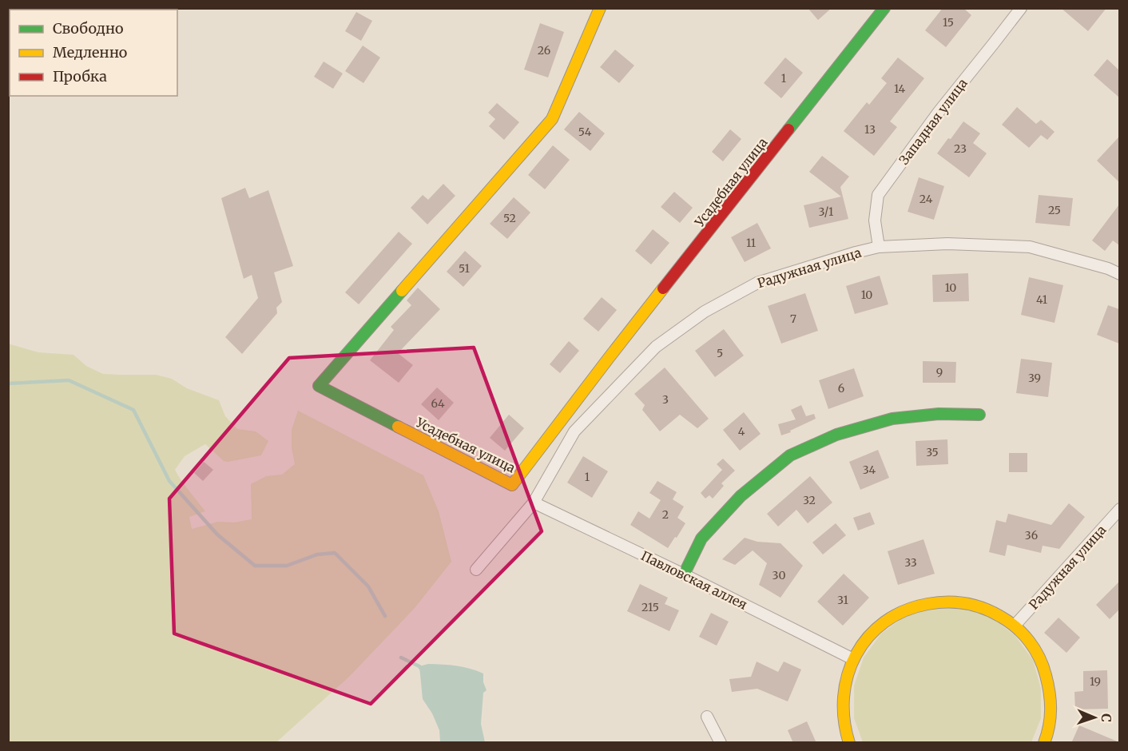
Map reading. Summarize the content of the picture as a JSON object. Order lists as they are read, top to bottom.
{
  "streets": {
    "street": [
      "Западная улица",
      "Усадебная улица",
      "Радужная улица",
      "Павловская аллея"
    ]
  },
  "crossings": [
    ["Западная улица", "Радужная улица"],
    ["Радужная улица", "Павловская аллея"]
  ],
  "house_numbers": [
    "15",
    "26",
    "1",
    "14",
    "13",
    "54",
    "23",
    "24",
    "25",
    "3/1",
    "52",
    "11",
    "51",
    "10",
    "10",
    "41",
    "7",
    "5",
    "9",
    "39",
    "6",
    "3",
    "64",
    "4",
    "35",
    "34",
    "1",
    "32",
    "2",
    "36",
    "33",
    "30",
    "31",
    "215",
    "19"
  ],
  "legend": ["Свободно", "Медленно", "Пробка"],
  "north": "right"
}
